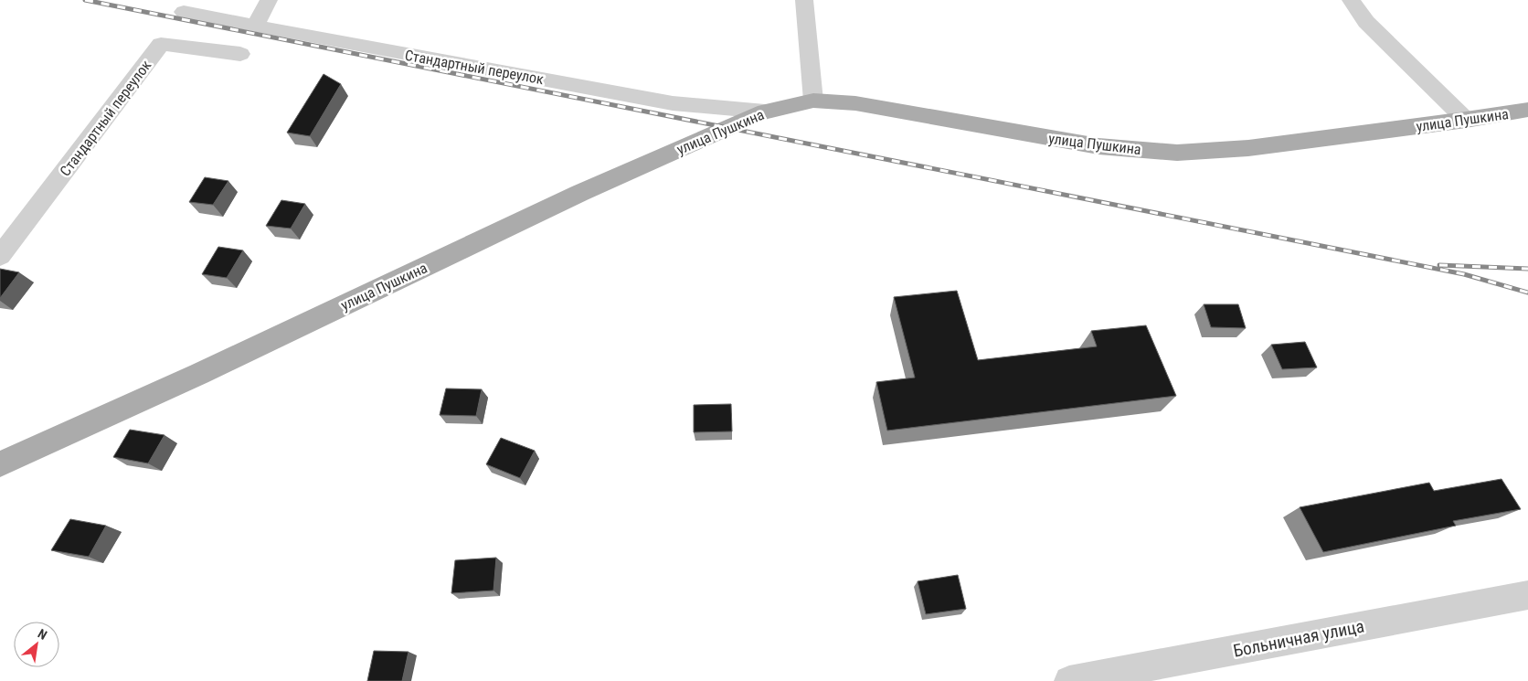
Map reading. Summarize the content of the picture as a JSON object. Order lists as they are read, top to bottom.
{
  "streets": {
    "main road": ["улица Пушкина"],
    "street": ["Стандартный переулок", "Больничная улица"]
  },
  "crossings": [
    ["Стандартный переулок", "улица Пушкина"]
  ],
  "north": "top right"
}
